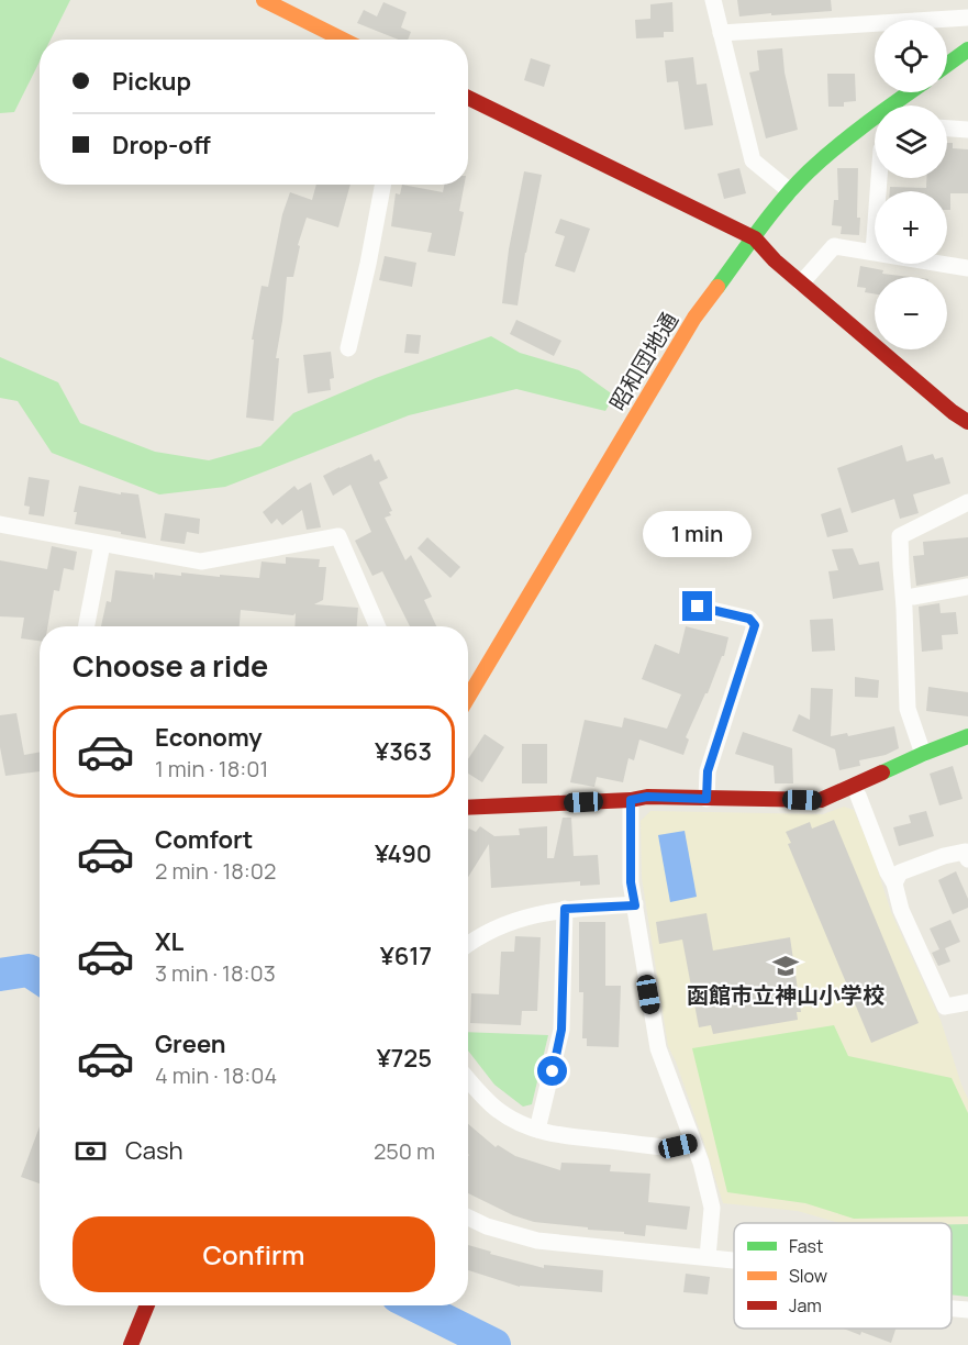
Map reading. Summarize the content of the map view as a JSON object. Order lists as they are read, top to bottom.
{
  "streets": {
    "street": ["昭和団地通"]
  },
  "places": {
    "school or university": ["函館市立神山小学校"]
  },
  "legend": ["Fast", "Slow", "Jam"],
  "page": {
    "map_buttons": ["+", "−"],
    "banner": ["Pickup", "Drop-off"],
    "bubble": "1 min",
    "heading": "Choose a ride",
    "list": [
      {
        "name": "Economy",
        "note": "1 min · 18:01",
        "value": "¥363"
      },
      {
        "name": "Comfort",
        "note": "2 min · 18:02",
        "value": "¥490"
      },
      {
        "name": "XL",
        "note": "3 min · 18:03",
        "value": "¥617"
      },
      {
        "name": "Green",
        "note": "4 min · 18:04",
        "value": "¥725"
      }
    ],
    "pay": ["Cash", "250 m"],
    "buttons": "Confirm"
  }
}
